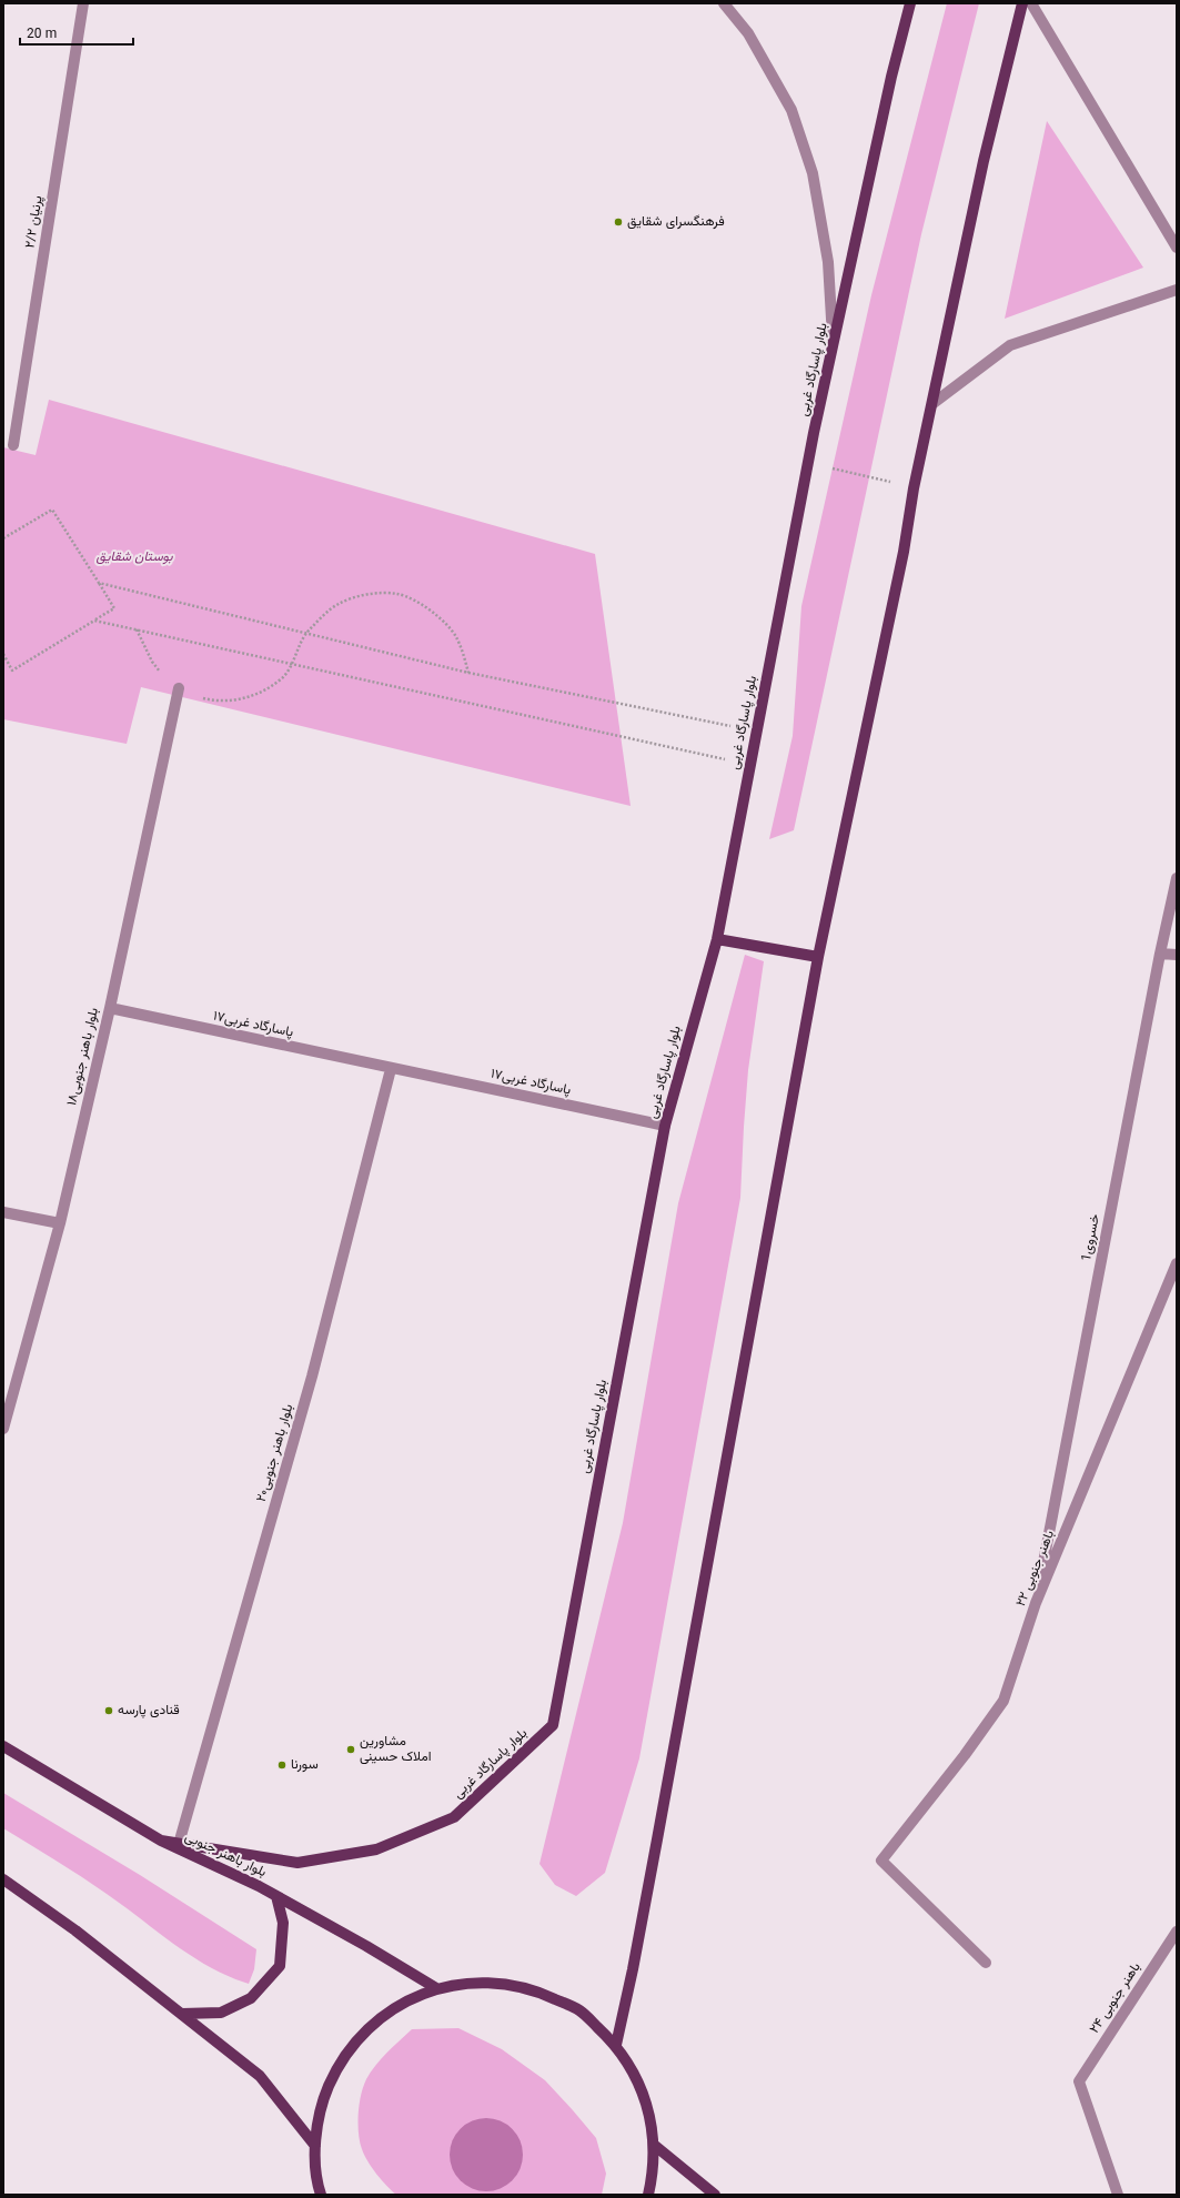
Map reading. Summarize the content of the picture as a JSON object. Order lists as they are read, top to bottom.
{
  "streets": {
    "main road": ["بلوار پاسارگاد غربی", "بلوار باهنر جنوبی"],
    "street": [
      "پرنیان ۲/۲",
      "۱۷پاسارگاد غربی",
      "۱۸بلوار باهنر جنوبی",
      "پاسارگاد غربی۱۷",
      "خسروى1",
      "بلوار باهنر جنوبی۲۰",
      "۲۲ باهنر جنوبی",
      "۲۴ باهنر جنوبی"
    ]
  },
  "crossings": [
    ["بلوار پاسارگاد غربی", "پاسارگاد غربی۱۷"],
    ["بلوار پاسارگاد غربی", "بلوار باهنر جنوبی۲۰"],
    ["بلوار پاسارگاد غربی", "بلوار باهنر جنوبی"],
    ["۱۷پاسارگاد غربی", "۱۸بلوار باهنر جنوبی"],
    ["۱۷پاسارگاد غربی", "پاسارگاد غربی۱۷"],
    ["۱۷پاسارگاد غربی", "بلوار باهنر جنوبی۲۰"],
    ["پاسارگاد غربی۱۷", "بلوار باهنر جنوبی۲۰"],
    ["خسروى1", "۲۲ باهنر جنوبی"]
  ],
  "parks": ["بوستان شقایق"],
  "places": [
    "فرهنگسرای شقایق",
    "قنادی پارسه",
    "مشاورین املاک حسینی",
    "سورنا"
  ],
  "scale_bar": "20 m"
}
